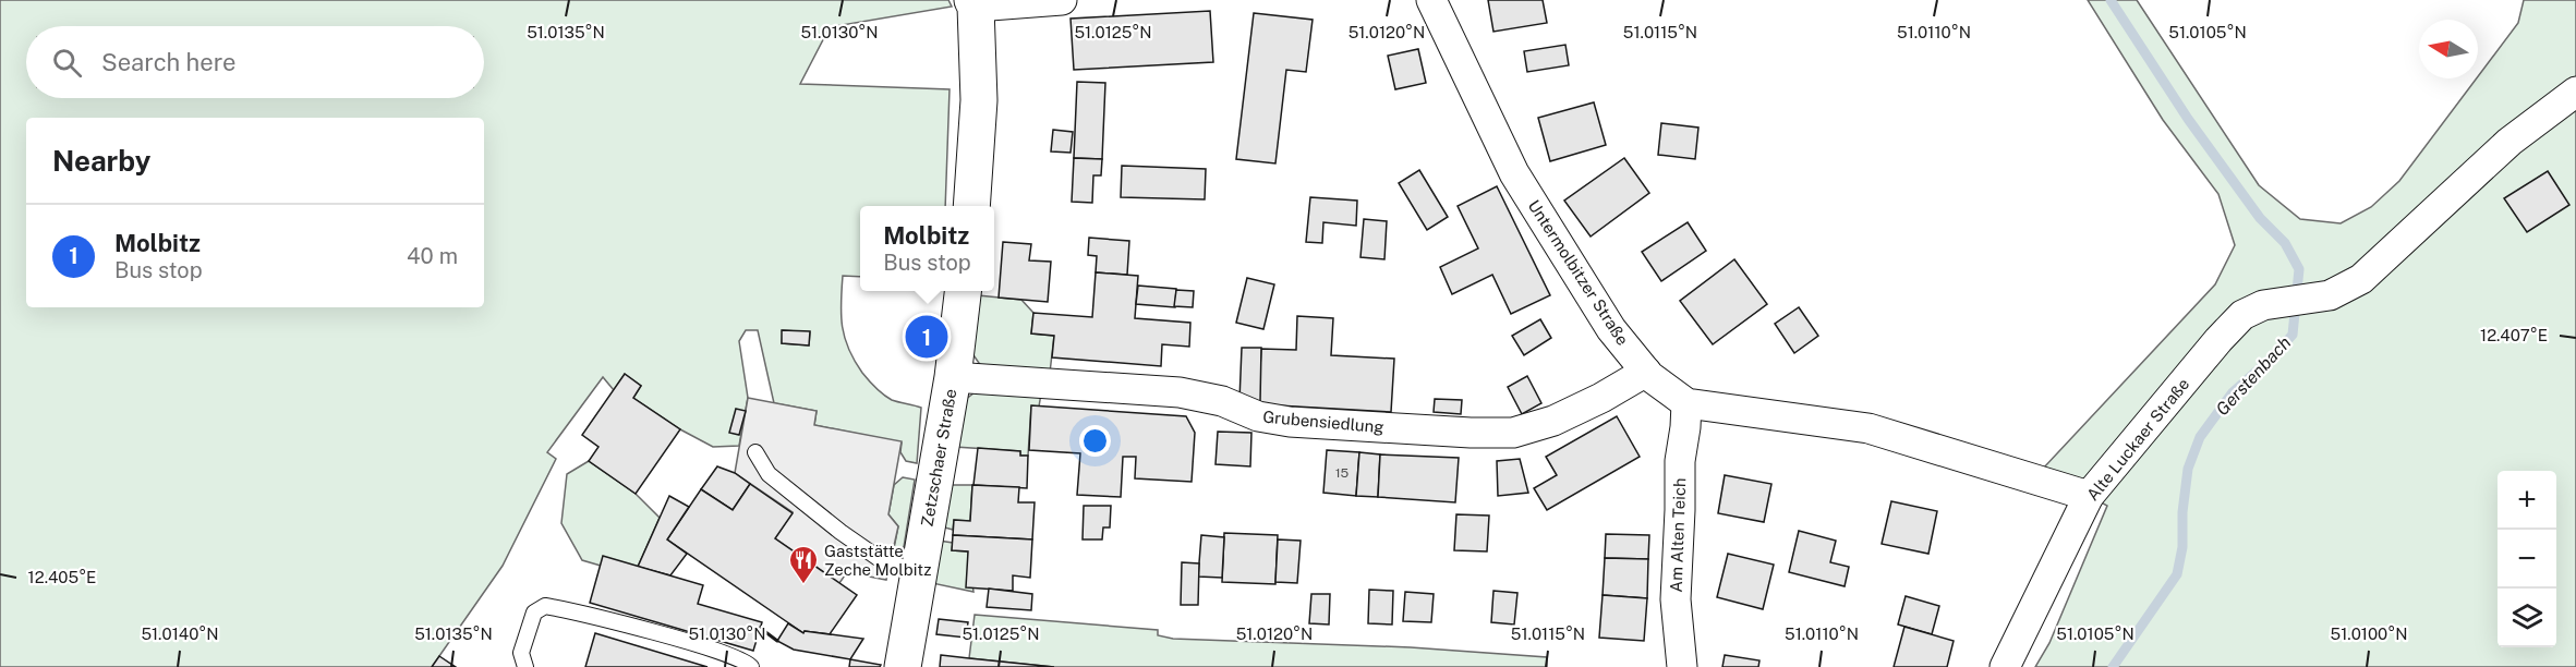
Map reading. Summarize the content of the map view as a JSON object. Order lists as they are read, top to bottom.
{
  "streets": {
    "street": [
      "Untermolbitzer Straße",
      "Grubensiedlung",
      "Alte Luckaer Straße",
      "Zetzschaer Straße",
      "Am Alten Teich"
    ]
  },
  "crossings": [
    ["Untermolbitzer Straße", "Grubensiedlung"],
    ["Untermolbitzer Straße", "Am Alten Teich"],
    ["Grubensiedlung", "Zetzschaer Straße"]
  ],
  "water": ["Gerstenbach"],
  "places": {
    "restaurant": ["Gaststätte Zeche Molbitz"]
  },
  "house_numbers": ["15"],
  "north": "left",
  "page": {
    "search": "Search here",
    "heading": "Nearby",
    "list": [
      {
        "mark": "1",
        "name": "Molbitz",
        "note": "Bus stop",
        "value": "40 m"
      }
    ],
    "popup": ["Molbitz", "Bus stop"],
    "pins": "1",
    "map_buttons": ["+", "−"]
  },
  "coordinates": [
    "51.0135°N",
    "51.0130°N",
    "51.0125°N",
    "51.0120°N",
    "51.0115°N",
    "51.0110°N",
    "51.0105°N",
    "12.407°E",
    "12.405°E",
    "51.0140°N",
    "51.0100°N"
  ]
}
